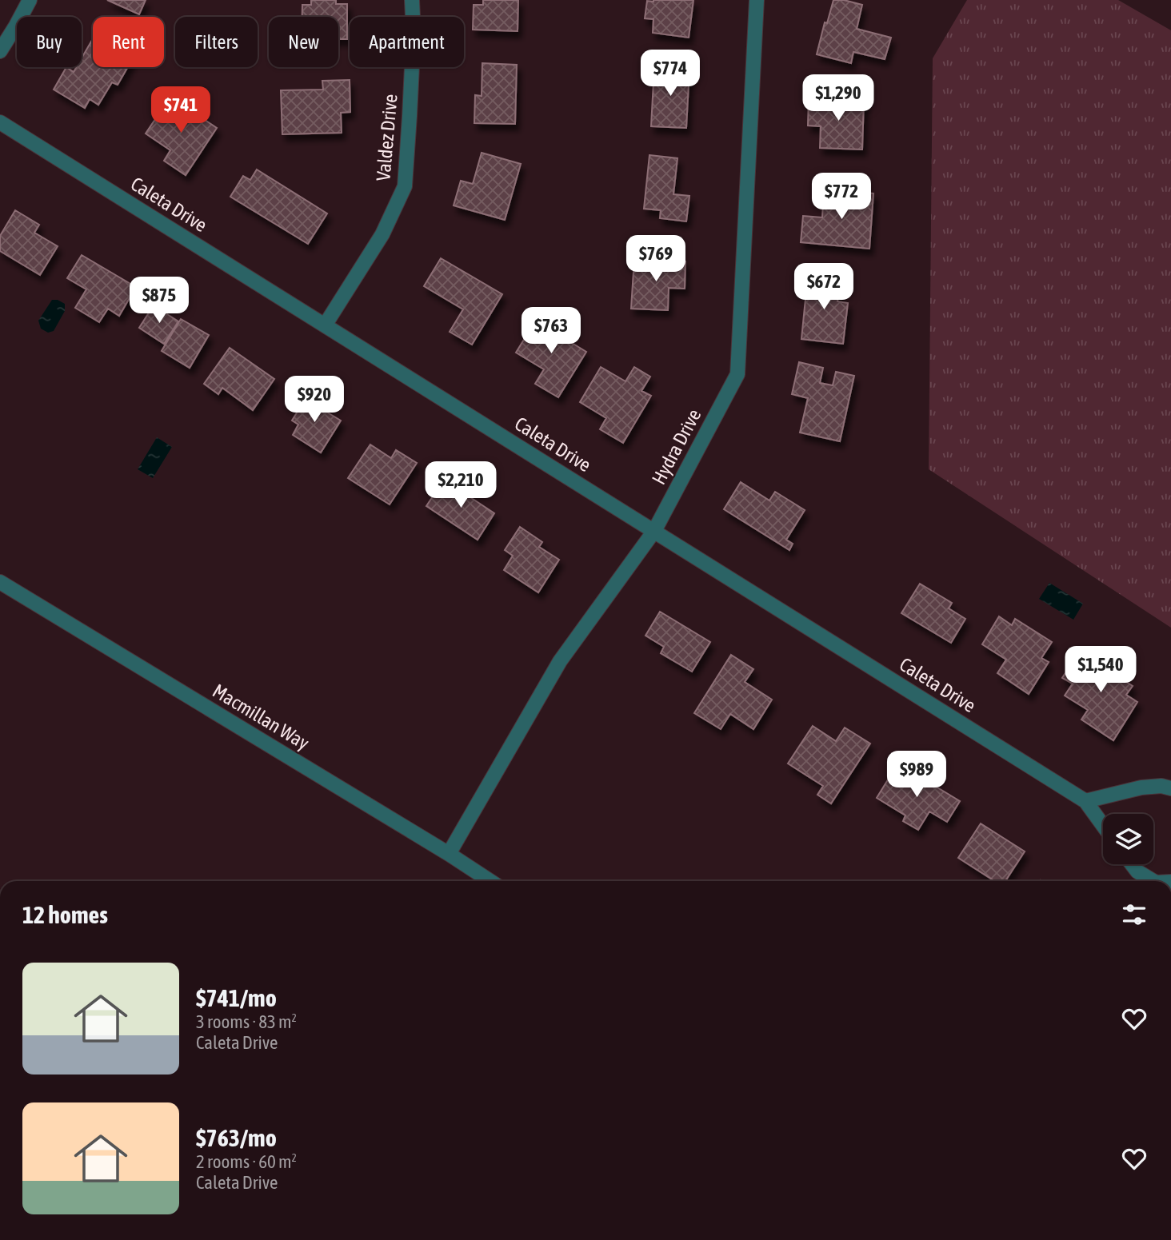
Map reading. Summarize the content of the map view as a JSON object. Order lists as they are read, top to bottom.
{
  "streets": {
    "street": [
      "Valdez Drive",
      "Caleta Drive",
      "Hydra Drive",
      "Macmillan Way"
    ]
  },
  "crossings": [
    ["Valdez Drive", "Caleta Drive"],
    ["Caleta Drive", "Hydra Drive"],
    ["Hydra Drive", "Macmillan Way"]
  ],
  "page": {
    "chip": [
      "Buy",
      "Rent",
      "Filters",
      "New",
      "Apartment"
    ],
    "price": [
      "$774",
      "$1,290",
      "$741",
      "$772",
      "$769",
      "$672",
      "$875",
      "$763",
      "$920",
      "$2,210",
      "$1,540",
      "$989"
    ],
    "heading": "12 homes",
    "list": [
      {
        "name": "$741/mo",
        "note": "3 rooms · 83 m² · Caleta Drive"
      },
      {
        "name": "$763/mo",
        "note": "2 rooms · 60 m² · Caleta Drive"
      }
    ]
  }
}
